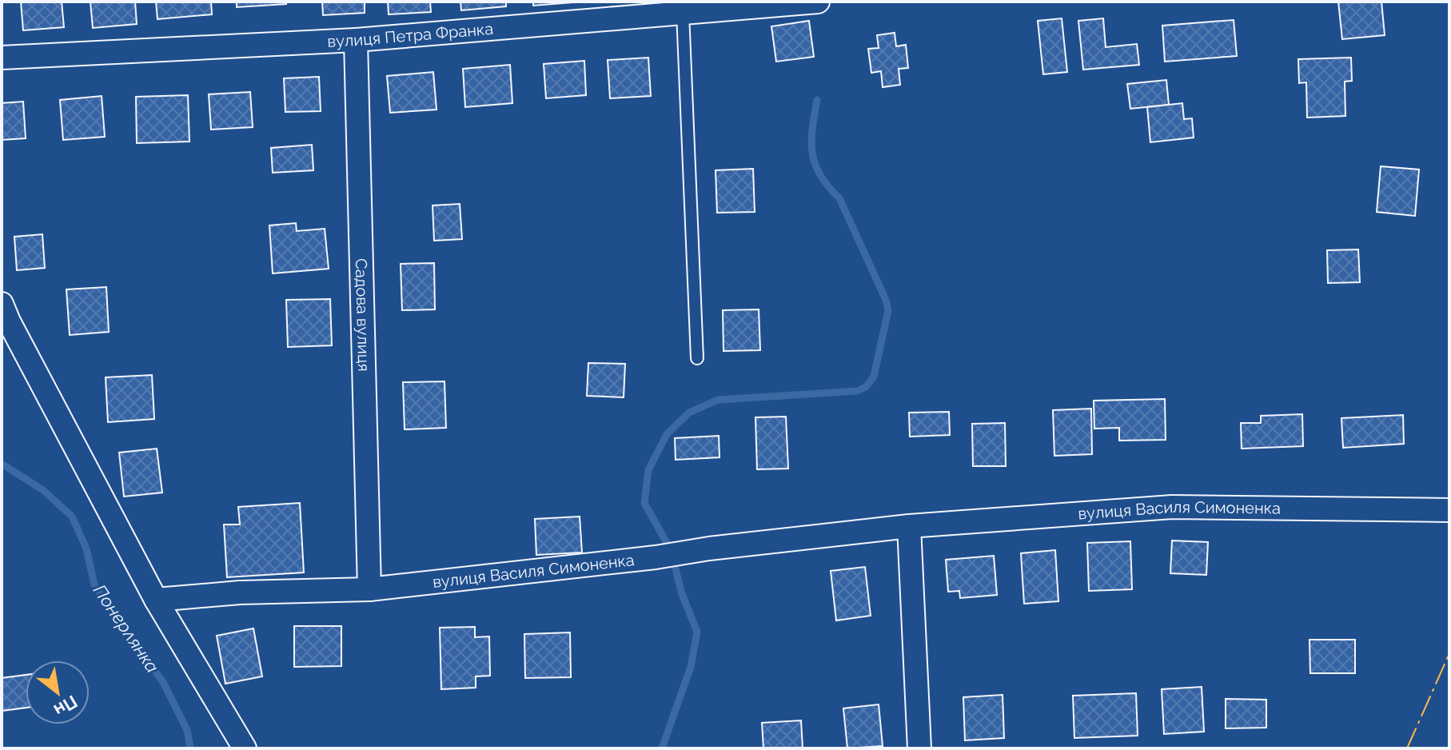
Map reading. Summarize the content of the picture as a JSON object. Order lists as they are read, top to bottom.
{
  "streets": {
    "street": ["вулиця Петра Франка", "Садова вулиця", "вулиця Василя Симоненка"]
  },
  "crossings": [
    ["вулиця Петра Франка", "Садова вулиця"],
    ["Садова вулиця", "вулиця Василя Симоненка"]
  ],
  "water": ["Понерлянка"],
  "north": "bottom right"
}
